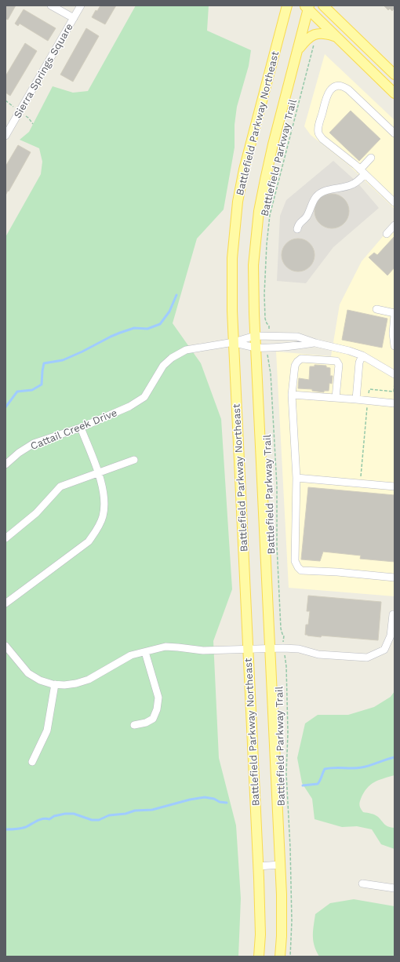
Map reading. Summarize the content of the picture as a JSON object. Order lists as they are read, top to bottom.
{
  "streets": {
    "main road": ["Battlefield Parkway Northeast"],
    "street": ["Sierra Springs Square", "Cattail Creek Drive"],
    "path": ["Battlefield Parkway Trail"]
  },
  "crossings": [
    ["Battlefield Parkway Northeast", "Cattail Creek Drive"],
    ["Battlefield Parkway Trail", "Cattail Creek Drive"]
  ]
}
